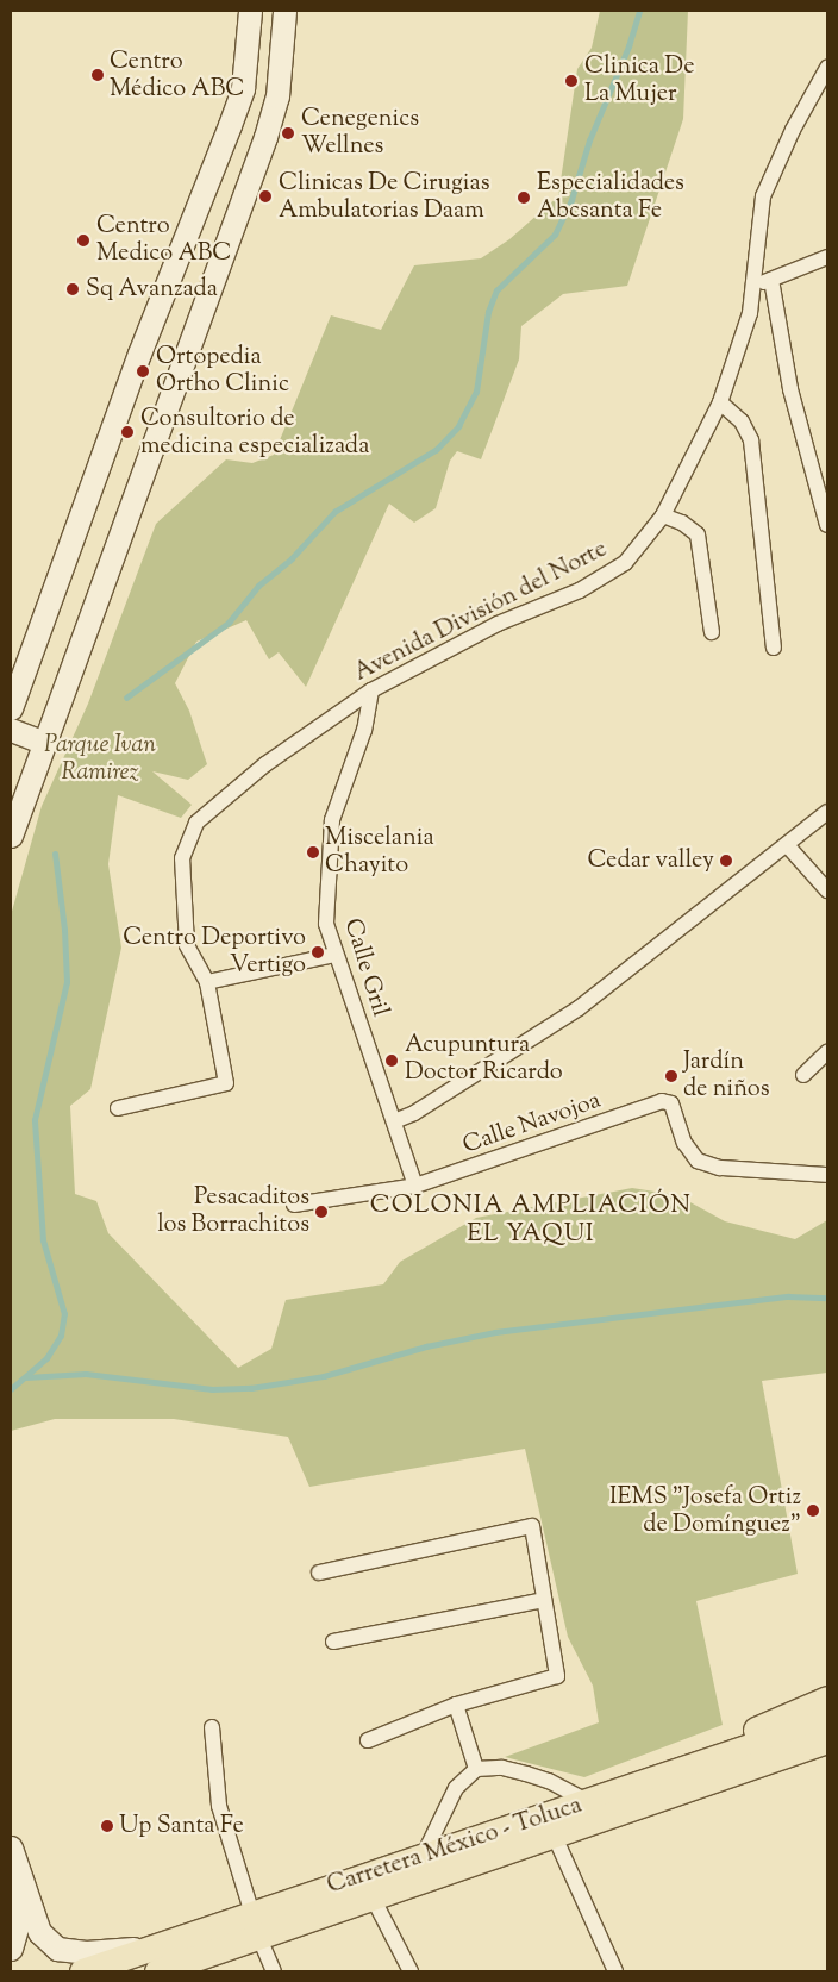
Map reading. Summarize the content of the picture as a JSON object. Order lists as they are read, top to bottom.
{
  "streets": {
    "main road": ["Carretera México - Toluca"],
    "street": ["Avenida División del Norte", "Calle Gril", "Calle Navojoa"]
  },
  "crossings": [
    ["Avenida División del Norte", "Calle Gril"],
    ["Calle Gril", "Calle Navojoa"]
  ],
  "districts": ["COLONIA AMPLIACIÓN EL YAQUI"],
  "parks": ["Parque Ivan Ramirez"],
  "places": [
    "Centro Médico ABC",
    "Clinica De La Mujer",
    "Cenegenics Wellnes",
    "Clinicas De Cirugias Ambulatorias Daam",
    "Especialidades Abcsanta Fe",
    "Centro Medico ABC",
    "Sq Avanzada",
    "Ortopedia Ortho Clinic",
    "Consultorio de medicina especializada",
    "Miscelania Chayito",
    "Cedar valley",
    "Centro Deportivo Vertigo",
    "Acupuntura Doctor Ricardo",
    "Jardín de niños",
    "Pesacaditos los Borrachitos",
    "IEMS \"Josefa Ortiz de Domínguez\"",
    "Up Santa Fe"
  ]
}
